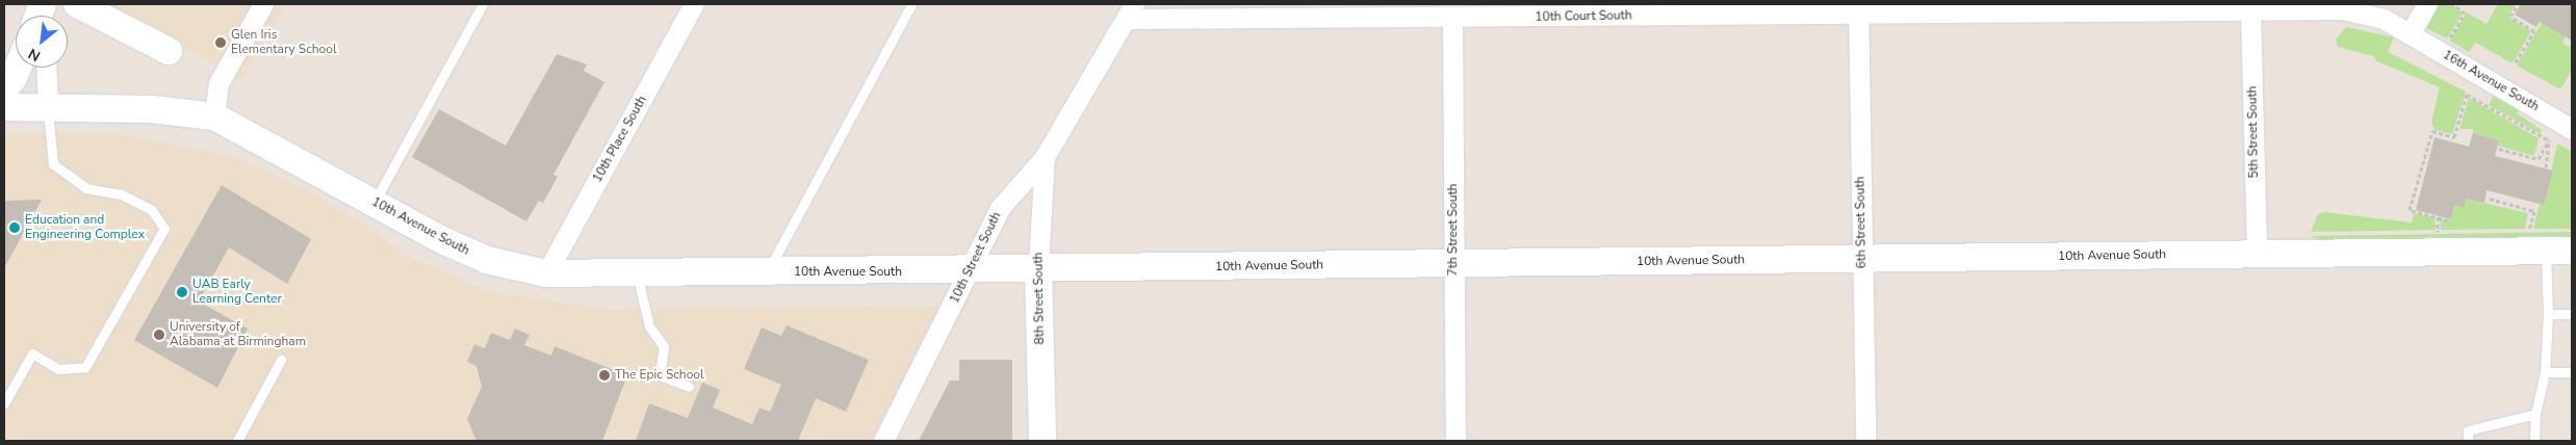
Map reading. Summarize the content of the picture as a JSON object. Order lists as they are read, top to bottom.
{
  "streets": {
    "street": [
      "10th Court South",
      "16th Avenue South",
      "5th Street South",
      "10th Place South",
      "6th Street South",
      "10th Avenue South",
      "7th Street South",
      "10th Street South",
      "8th Street South"
    ]
  },
  "crossings": [
    ["10th Court South", "16th Avenue South"],
    ["10th Court South", "5th Street South"],
    ["10th Court South", "6th Street South"],
    ["10th Court South", "7th Street South"],
    ["10th Court South", "10th Street South"],
    ["5th Street South", "10th Avenue South"],
    ["10th Place South", "10th Avenue South"],
    ["6th Street South", "10th Avenue South"],
    ["10th Avenue South", "7th Street South"],
    ["10th Avenue South", "10th Street South"],
    ["10th Avenue South", "8th Street South"],
    ["10th Street South", "8th Street South"]
  ],
  "places": [
    "Glen Iris Elementary School",
    "Education and Engineering Complex",
    "UAB Early Learning Center",
    "University of Alabama at Birmingham",
    "The Epic School"
  ],
  "north": "bottom left"
}
